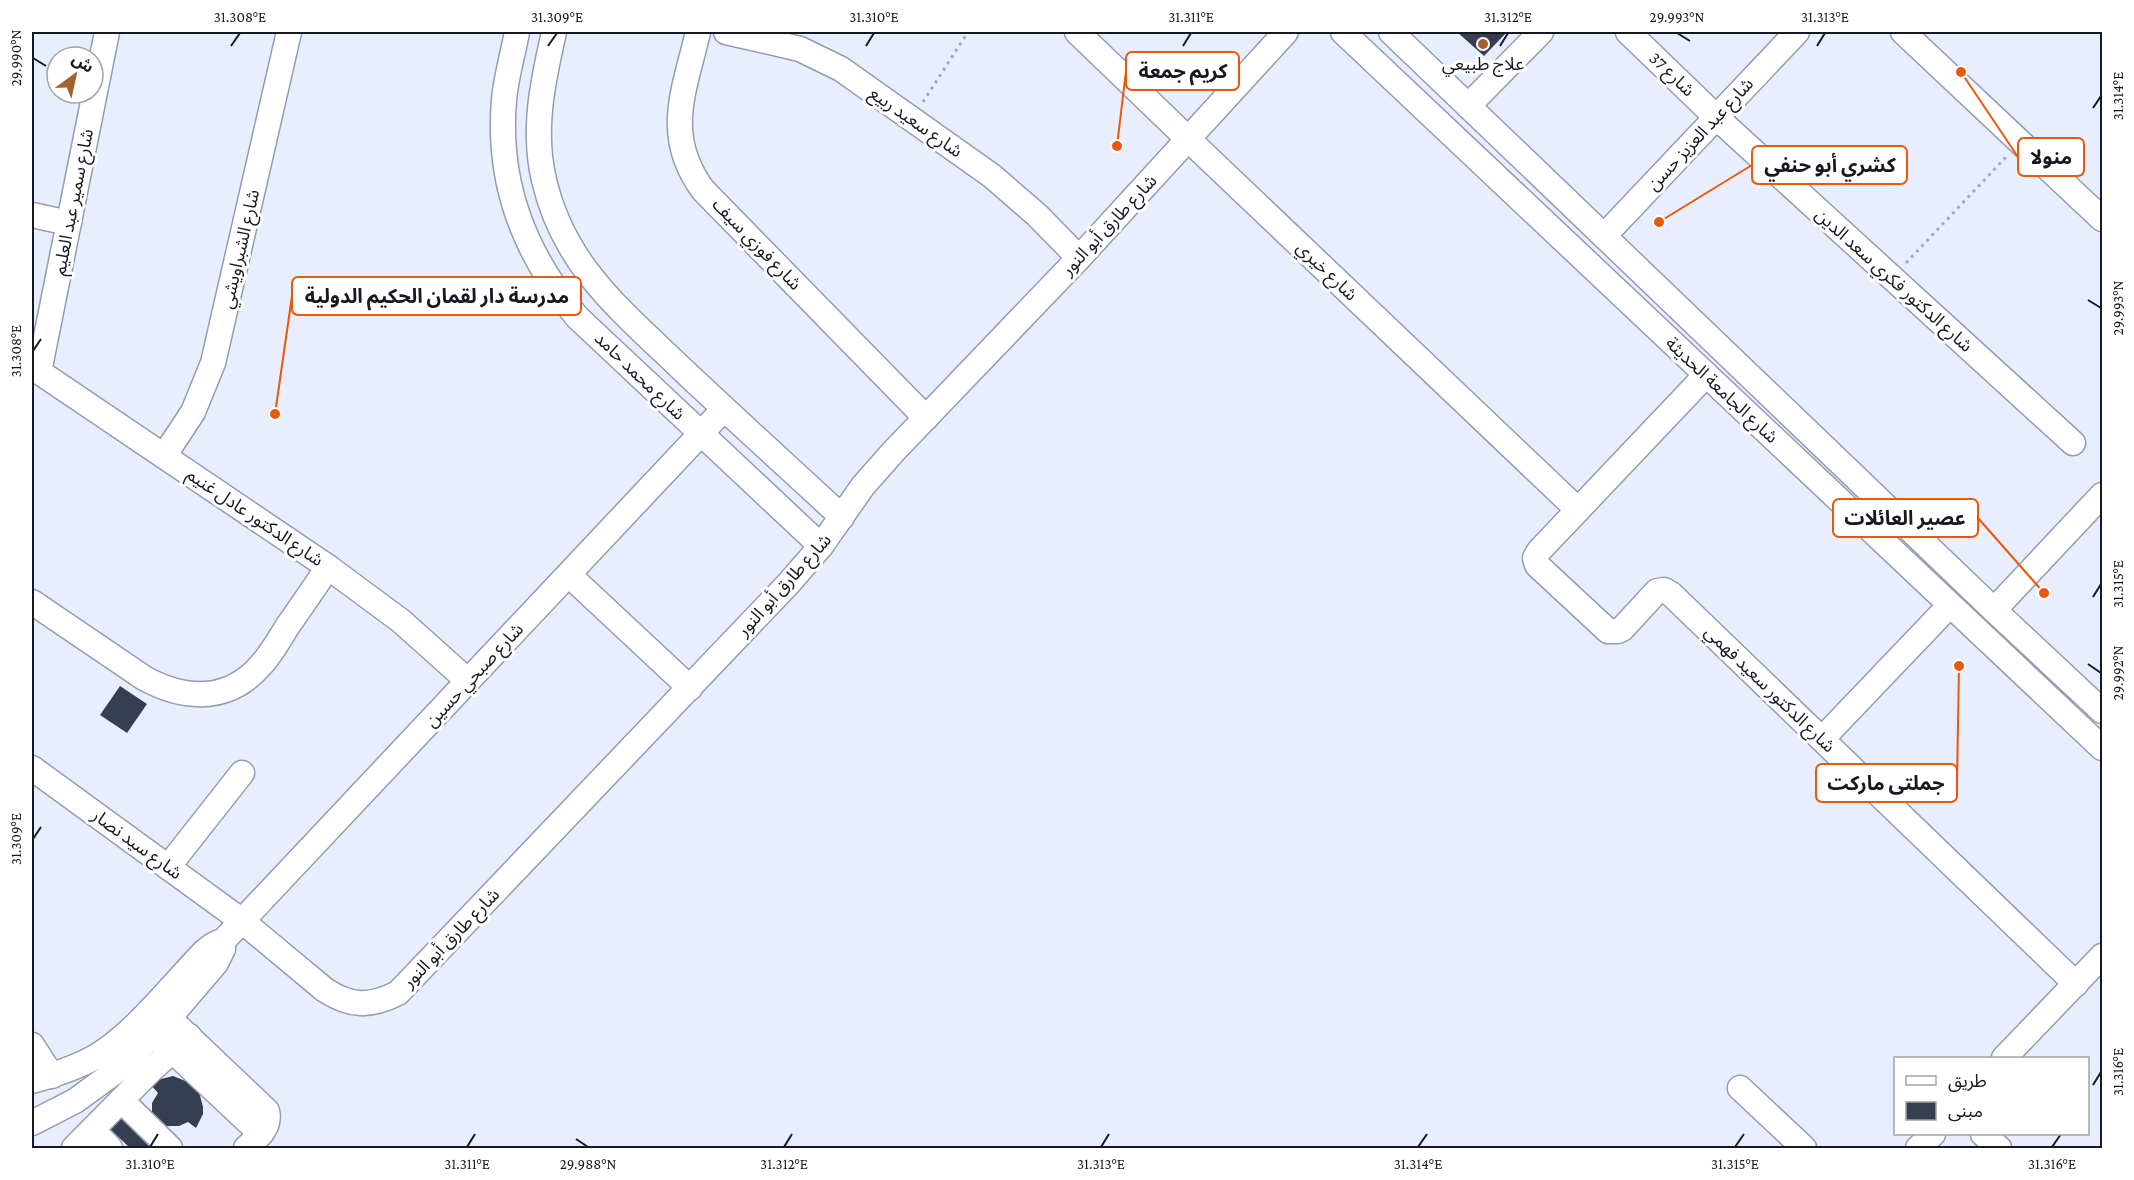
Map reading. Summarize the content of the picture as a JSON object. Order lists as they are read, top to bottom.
{
  "streets": {
    "street": [
      "شارع 37",
      "شارع سعيد ربيع",
      "شارع عبد العزيز حسن",
      "شارع سمير عبد العليم",
      "شارع طارق أبو النور",
      "شارع فوزي سيف",
      "شارع الشبراويشي",
      "شارع خيري",
      "شارع الدكتور فكري سعد الدين",
      "شارع محمد حامد",
      "شارع الجامعة الحديثة",
      "شارع الدكتور عادل غنيم",
      "شارع صبحي حسين",
      "شارع الدكتور سعيد فهمي",
      "شارع سيد نصار"
    ]
  },
  "crossings": [
    ["شارع 37", "شارع عبد العزيز حسن"],
    ["شارع 37", "شارع الدكتور فكري سعد الدين"],
    ["شارع سعيد ربيع", "شارع طارق أبو النور"],
    ["شارع عبد العزيز حسن", "شارع الدكتور فكري سعد الدين"],
    ["شارع عبد العزيز حسن", "شارع الجامعة الحديثة"],
    ["شارع سمير عبد العليم", "شارع الدكتور عادل غنيم"],
    ["شارع طارق أبو النور", "شارع فوزي سيف"],
    ["شارع طارق أبو النور", "شارع خيري"],
    ["شارع طارق أبو النور", "شارع محمد حامد"],
    ["شارع طارق أبو النور", "شارع صبحي حسين"],
    ["شارع طارق أبو النور", "شارع سيد نصار"],
    ["شارع الشبراويشي", "شارع الدكتور عادل غنيم"],
    ["شارع خيري", "شارع الدكتور سعيد فهمي"],
    ["شارع محمد حامد", "شارع صبحي حسين"],
    ["شارع الدكتور عادل غنيم", "شارع صبحي حسين"],
    ["شارع صبحي حسين", "شارع سيد نصار"]
  ],
  "places": [
    "علاج طبيعي",
    "منولا",
    "كريم جمعة",
    "كشري أبو حنفي",
    "مدرسة دار لقمان الحكيم الدولية",
    "عصير العائلات",
    "جملتى ماركت"
  ],
  "legend": ["طريق", "مبنى"],
  "north": "top right",
  "coordinates": [
    "31.308°E",
    "31.309°E",
    "31.310°E",
    "31.311°E",
    "31.312°E",
    "29.993°N",
    "31.313°E",
    "29.990°N",
    "31.314°E",
    "31.315°E",
    "29.992°N",
    "31.316°E",
    "29.988°N"
  ]
}
